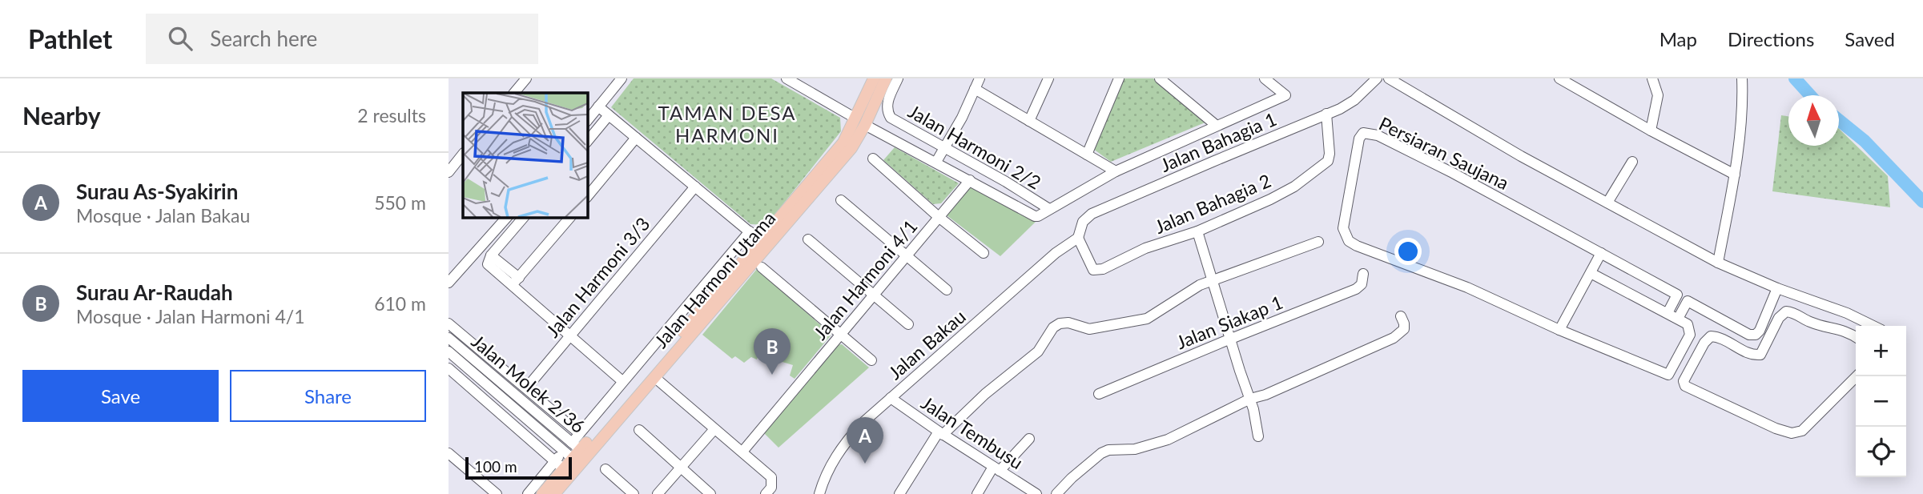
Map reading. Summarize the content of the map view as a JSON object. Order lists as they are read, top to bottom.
{
  "streets": {
    "main road": ["Jalan Harmoni Utama"],
    "street": [
      "Jalan Bahagia 1",
      "Jalan Harmoni 2/2",
      "Persiaran Saujana",
      "Jalan Bahagia 2",
      "Jalan Harmoni 3/3",
      "Jalan Harmoni 4/1",
      "Jalan Siakap 1",
      "Jalan Bakau",
      "Jalan Molek 2/36",
      "Jalan Tembusu"
    ]
  },
  "crossings": [
    ["Jalan Bahagia 1", "Jalan Bahagia 2"],
    ["Jalan Bahagia 1", "Jalan Bakau"],
    ["Jalan Bahagia 2", "Jalan Bakau"],
    ["Jalan Harmoni Utama", "Jalan Molek 2/36"],
    ["Jalan Bakau", "Jalan Tembusu"]
  ],
  "districts": ["TAMAN DESA HARMONI"],
  "scale_bar": "100 m",
  "north": "top",
  "page": {
    "header": "Pathlet",
    "search": "Search here",
    "nav": ["Map", "Directions", "Saved"],
    "heading": ["Nearby", "2 results"],
    "list": [
      {
        "mark": "A",
        "name": "Surau As-Syakirin",
        "note": "Mosque · Jalan Bakau",
        "value": "550 m"
      },
      {
        "mark": "B",
        "name": "Surau Ar-Raudah",
        "note": "Mosque · Jalan Harmoni 4/1",
        "value": "610 m"
      }
    ],
    "map_buttons": ["+", "−"],
    "pins": ["B", "A"],
    "buttons": ["Save", "Share"],
    "scale": "100 m"
  }
}
